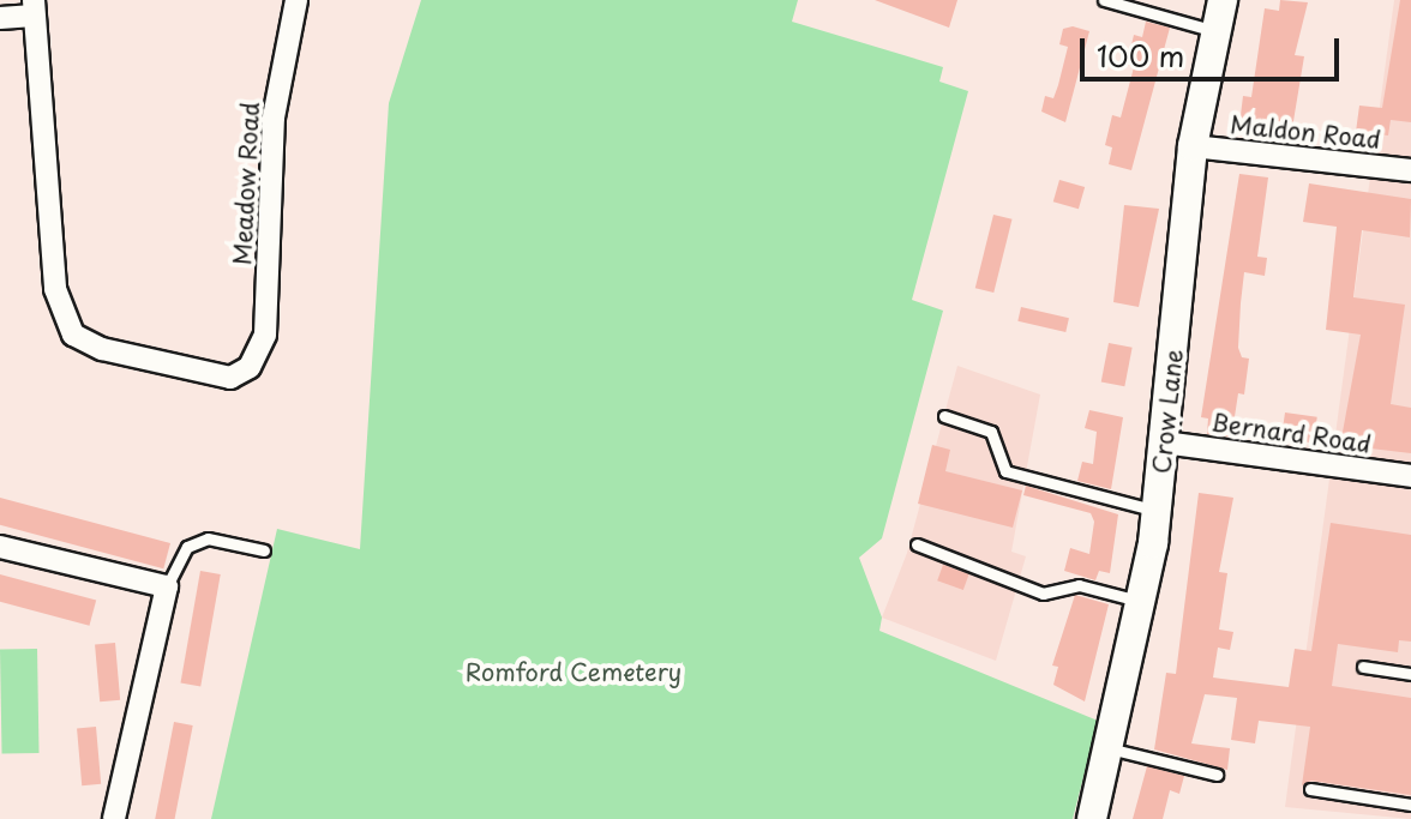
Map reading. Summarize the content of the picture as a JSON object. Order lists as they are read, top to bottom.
{
  "streets": {
    "street": [
      "Maldon Road",
      "Meadow Road",
      "Crow Lane",
      "Bernard Road"
    ]
  },
  "crossings": [
    ["Maldon Road", "Crow Lane"],
    ["Crow Lane", "Bernard Road"]
  ],
  "parks": ["Romford Cemetery"],
  "scale_bar": "100 m"
}
